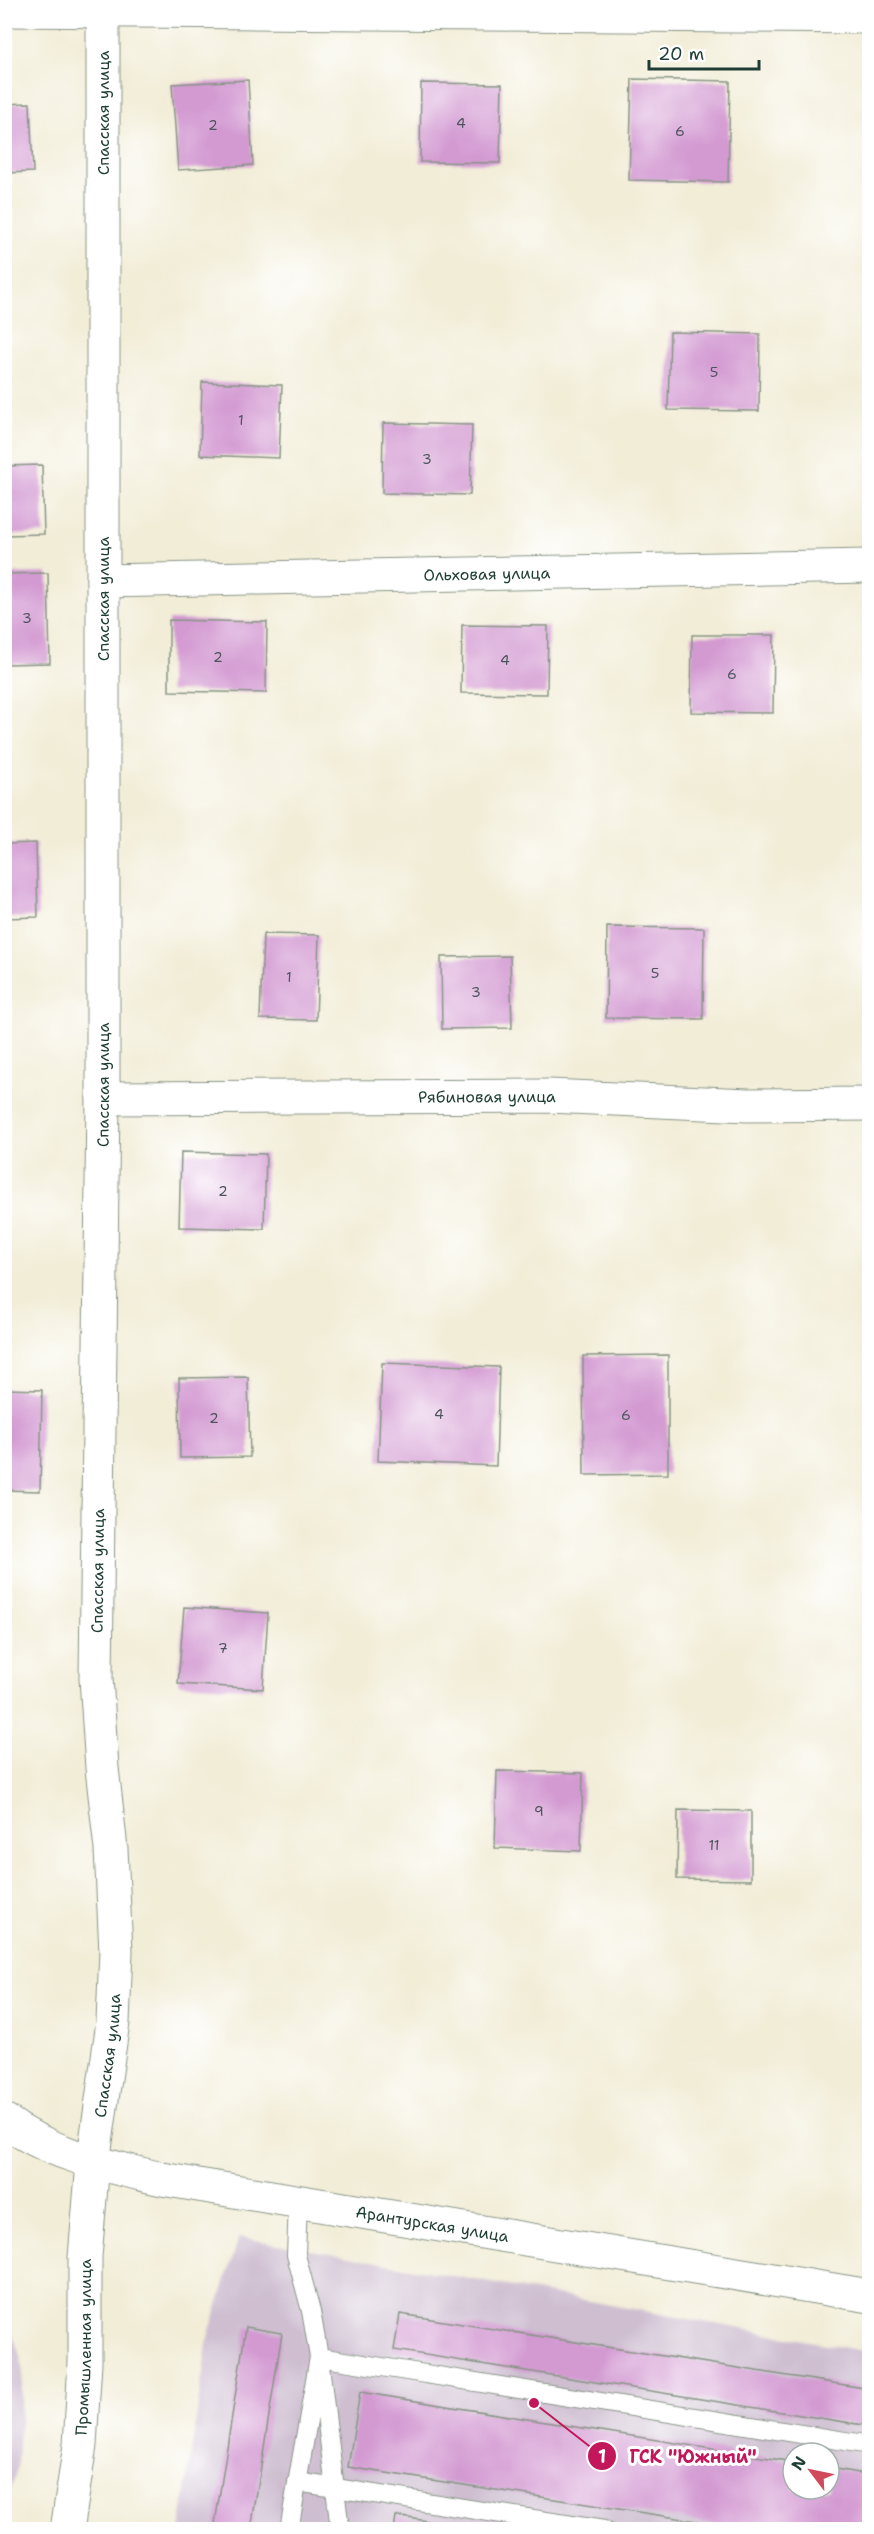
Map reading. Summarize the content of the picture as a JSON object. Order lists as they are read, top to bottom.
{
  "streets": {
    "street": [
      "Спасская улица",
      "Ольховая улица",
      "Рябиновая улица",
      "Арантурская улица",
      "Промышленная улица"
    ]
  },
  "crossings": [
    ["Спасская улица", "Ольховая улица"],
    ["Спасская улица", "Рябиновая улица"],
    ["Спасская улица", "Арантурская улица"],
    ["Спасская улица", "Промышленная улица"],
    ["Арантурская улица", "Промышленная улица"]
  ],
  "places": ["ГСК \"Южный\""],
  "house_numbers": [
    "4",
    "2",
    "6",
    "5",
    "1",
    "3",
    "3",
    "2",
    "4",
    "6",
    "5",
    "1",
    "3",
    "2",
    "4",
    "6",
    "2",
    "7",
    "9",
    "11"
  ],
  "scale_bar": "20 m",
  "north": "top left"
}
